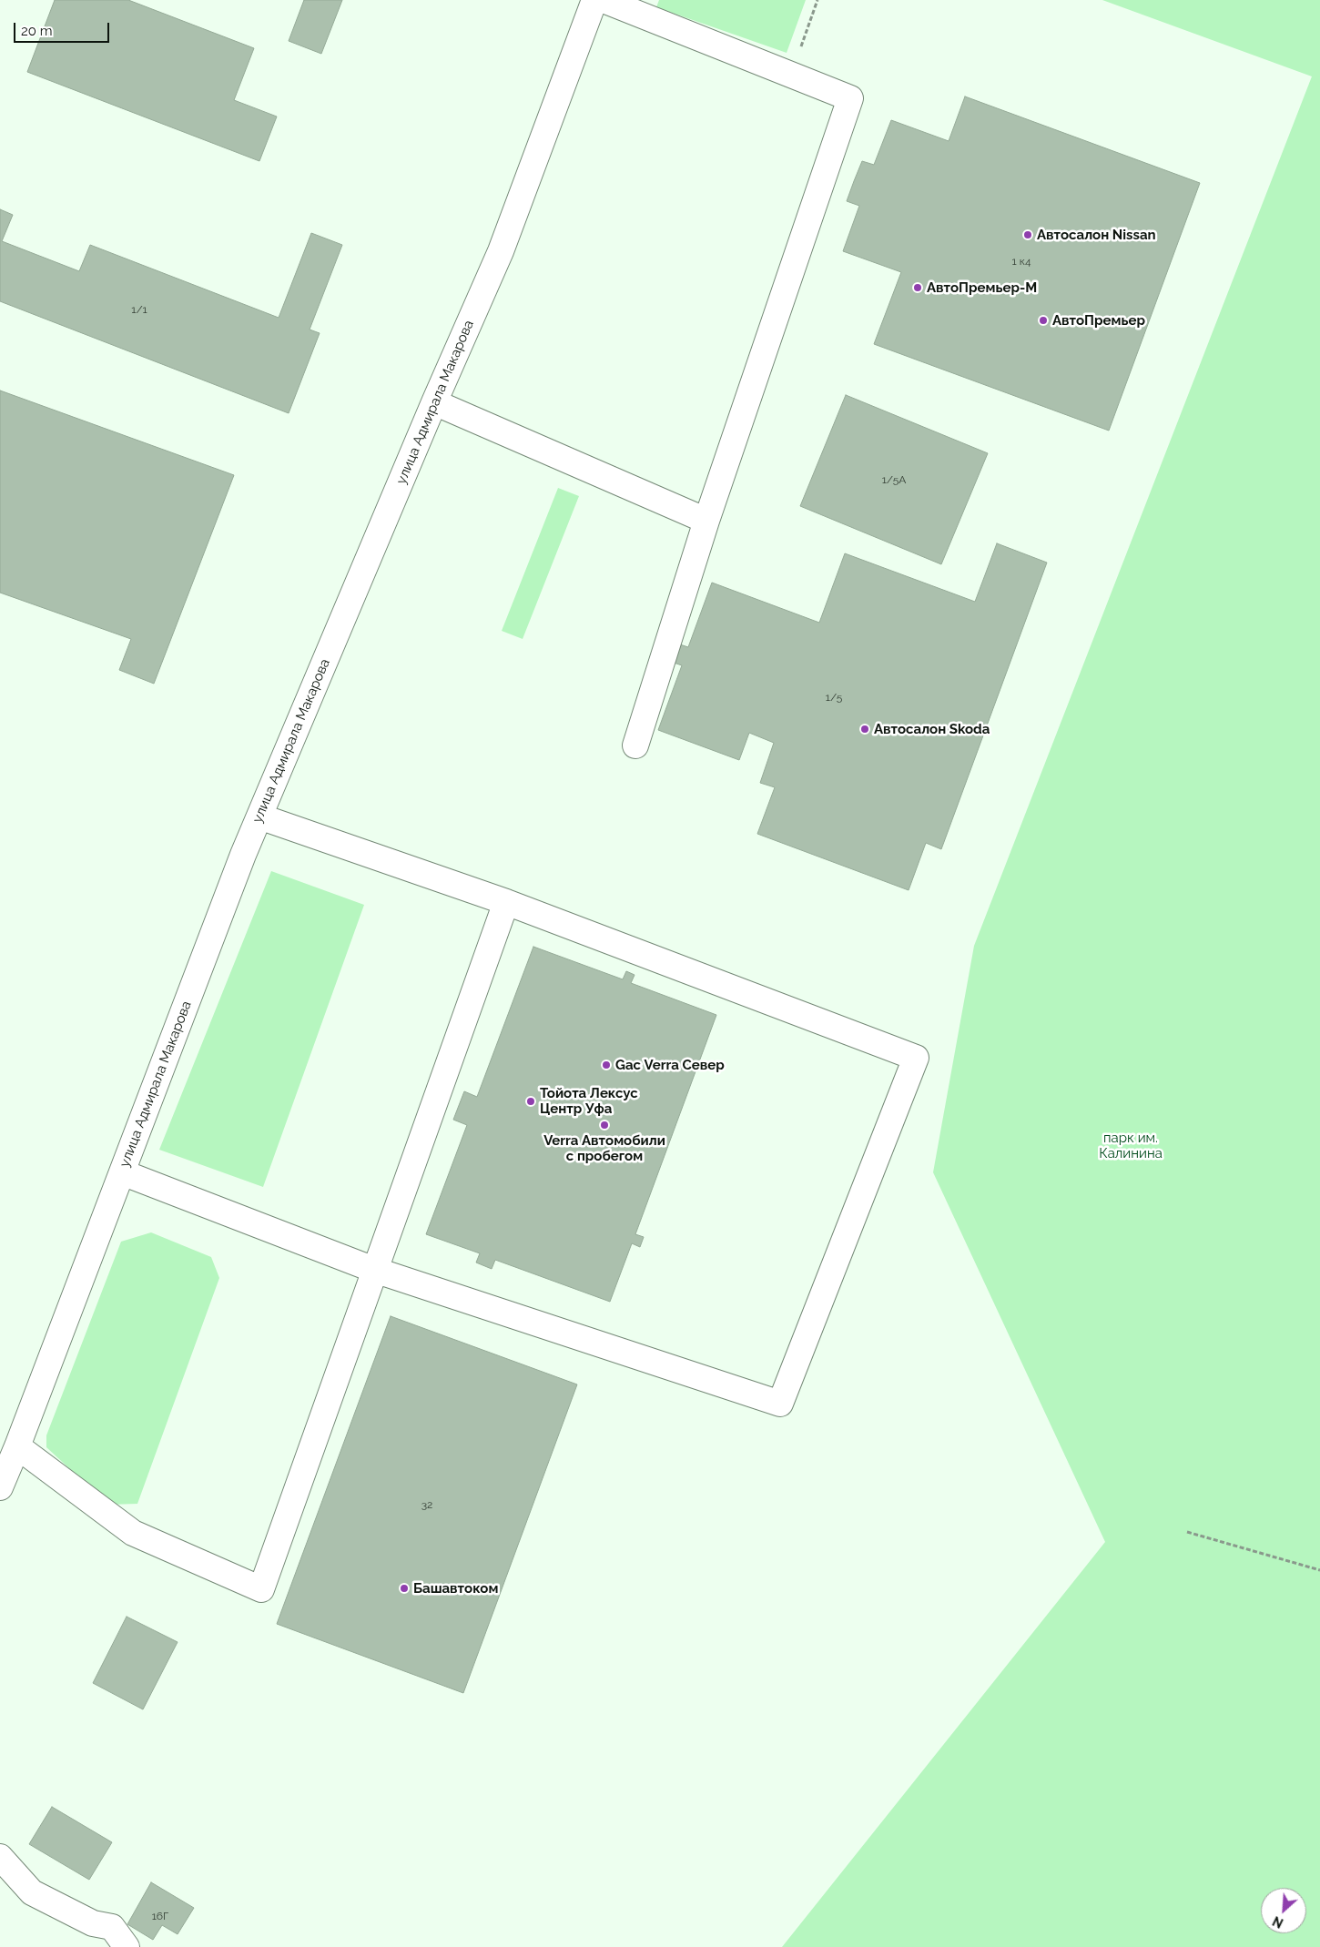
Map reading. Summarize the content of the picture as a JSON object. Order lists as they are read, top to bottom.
{
  "streets": {
    "street": ["улица Адмирала Макарова"]
  },
  "parks": ["парк им. Калинина"],
  "places": [
    "Автосалон Nissan",
    "АвтоПремьер-М",
    "АвтоПремьер",
    "Автосалон Skoda",
    "Gac Verra Север",
    "Тойота Лексус Центр Уфа",
    "Verra Автомобили с пробегом",
    "Башавтоком"
  ],
  "house_numbers": [
    "1 к4",
    "1/1",
    "1/5А",
    "1/5",
    "32",
    "16Г"
  ],
  "scale_bar": "20 m",
  "north": "bottom left"
}
